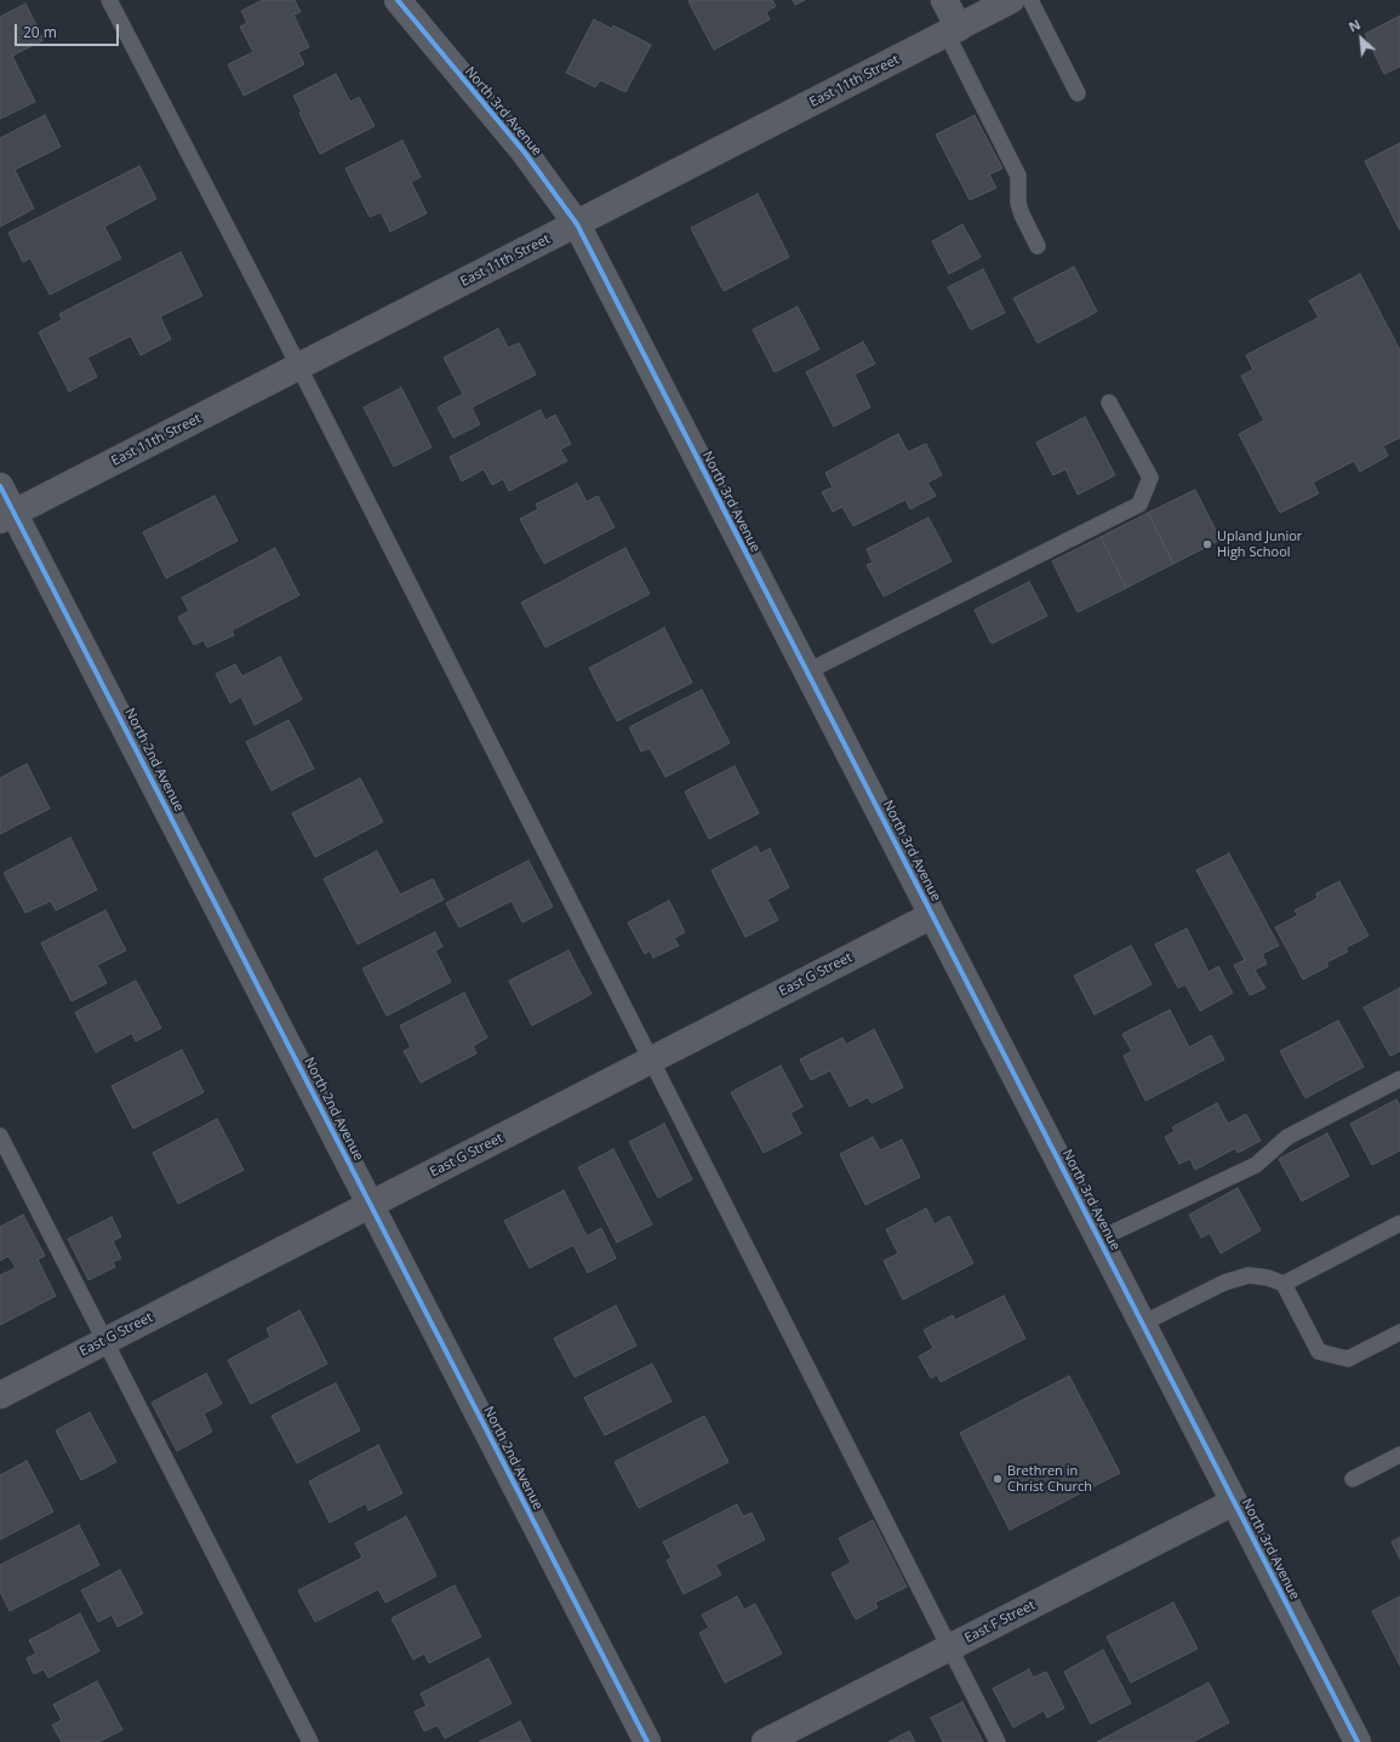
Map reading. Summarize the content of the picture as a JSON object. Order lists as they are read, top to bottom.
{
  "streets": {
    "street": [
      "East 11th Street",
      "North 3rd Avenue",
      "North 2nd Avenue",
      "East G Street",
      "East F Street"
    ]
  },
  "crossings": [
    ["East 11th Street", "North 3rd Avenue"],
    ["East 11th Street", "North 2nd Avenue"],
    ["North 3rd Avenue", "East G Street"],
    ["North 3rd Avenue", "East F Street"],
    ["North 2nd Avenue", "East G Street"]
  ],
  "places": ["Upland Junior High School", "Brethren in Christ Church"],
  "scale_bar": "20 m",
  "north": "top left"
}
